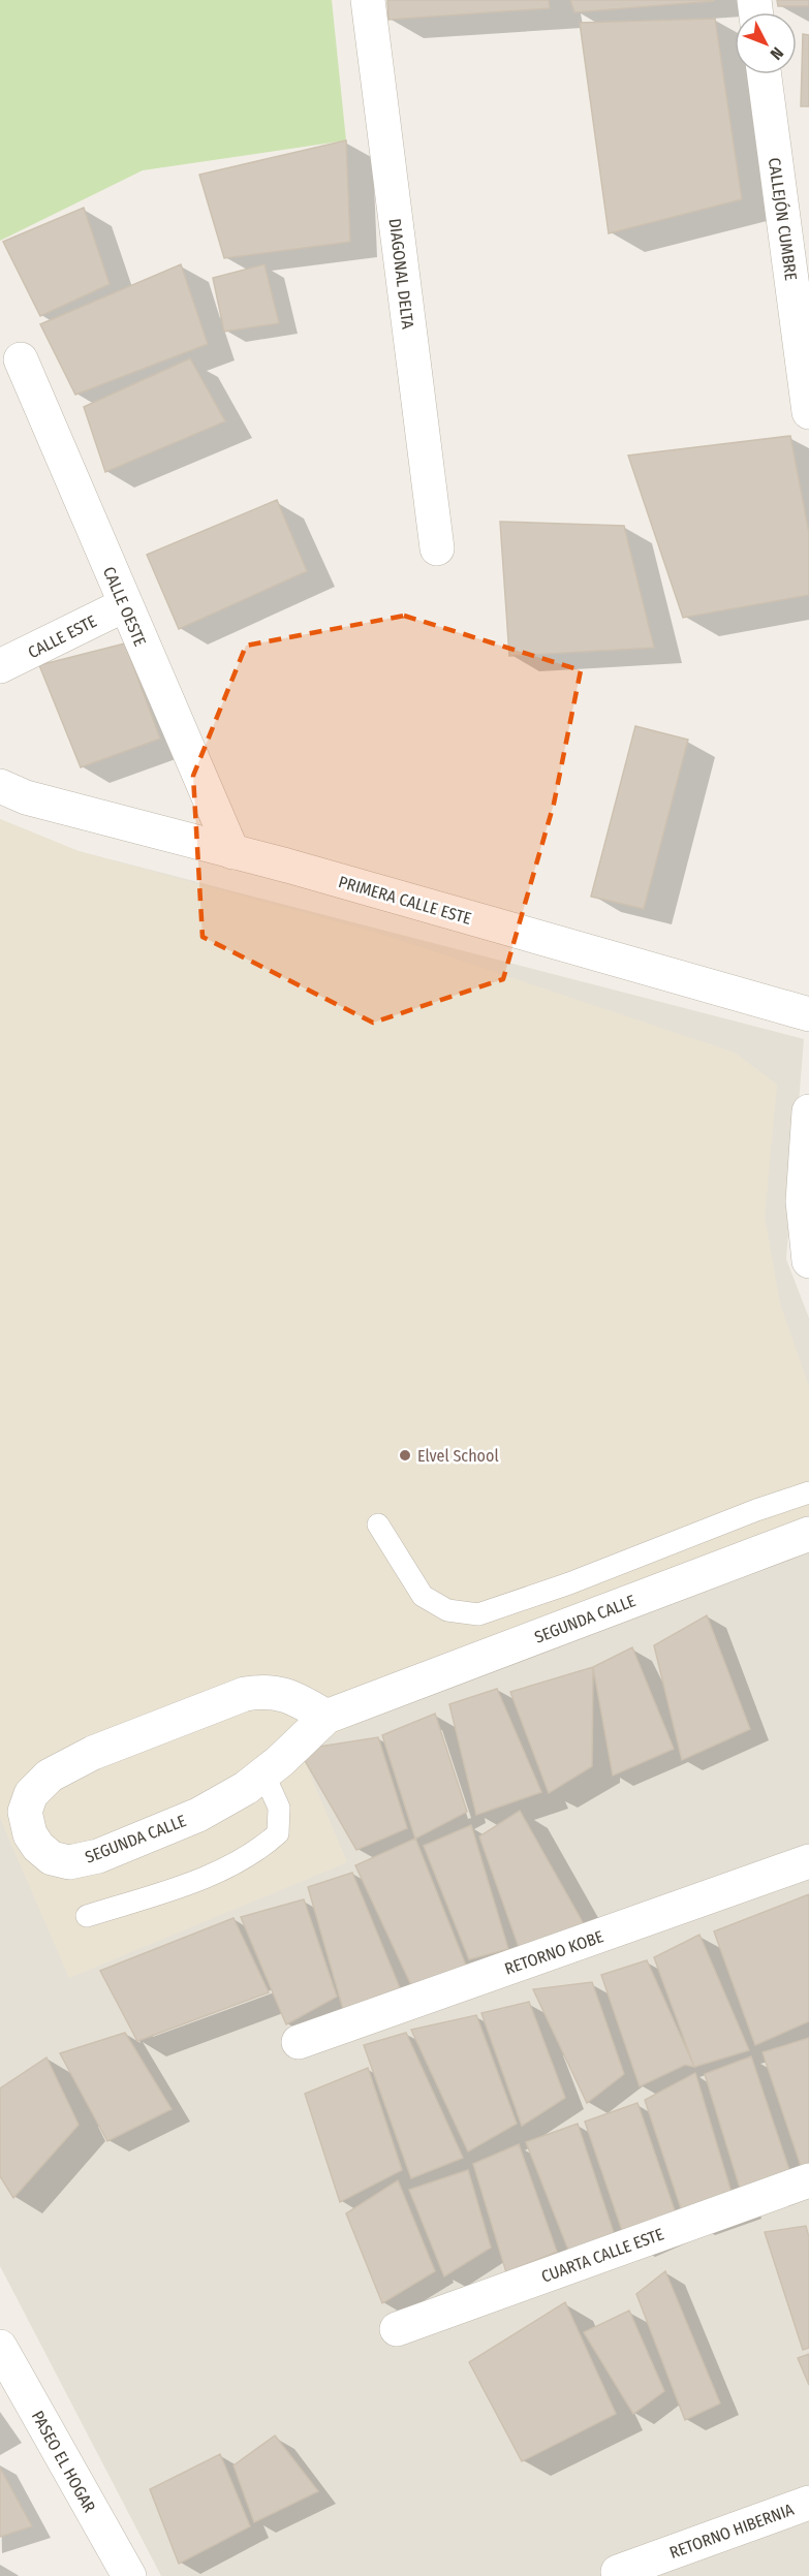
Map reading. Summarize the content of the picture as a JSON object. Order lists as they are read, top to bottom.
{
  "streets": {
    "street": [
      "CALLEJÓN CUMBRE",
      "DIAGONAL DELTA",
      "CALLE OESTE",
      "CALLE ESTE",
      "PRIMERA CALLE ESTE",
      "SEGUNDA CALLE",
      "RETORNO KOBE",
      "CUARTA CALLE ESTE",
      "PASEO EL HOGAR",
      "RETORNO HIBERNIA"
    ]
  },
  "crossings": [
    ["CALLE OESTE", "CALLE ESTE"],
    ["CALLE OESTE", "PRIMERA CALLE ESTE"]
  ],
  "places": ["Elvel School"],
  "north": "bottom right"
}
